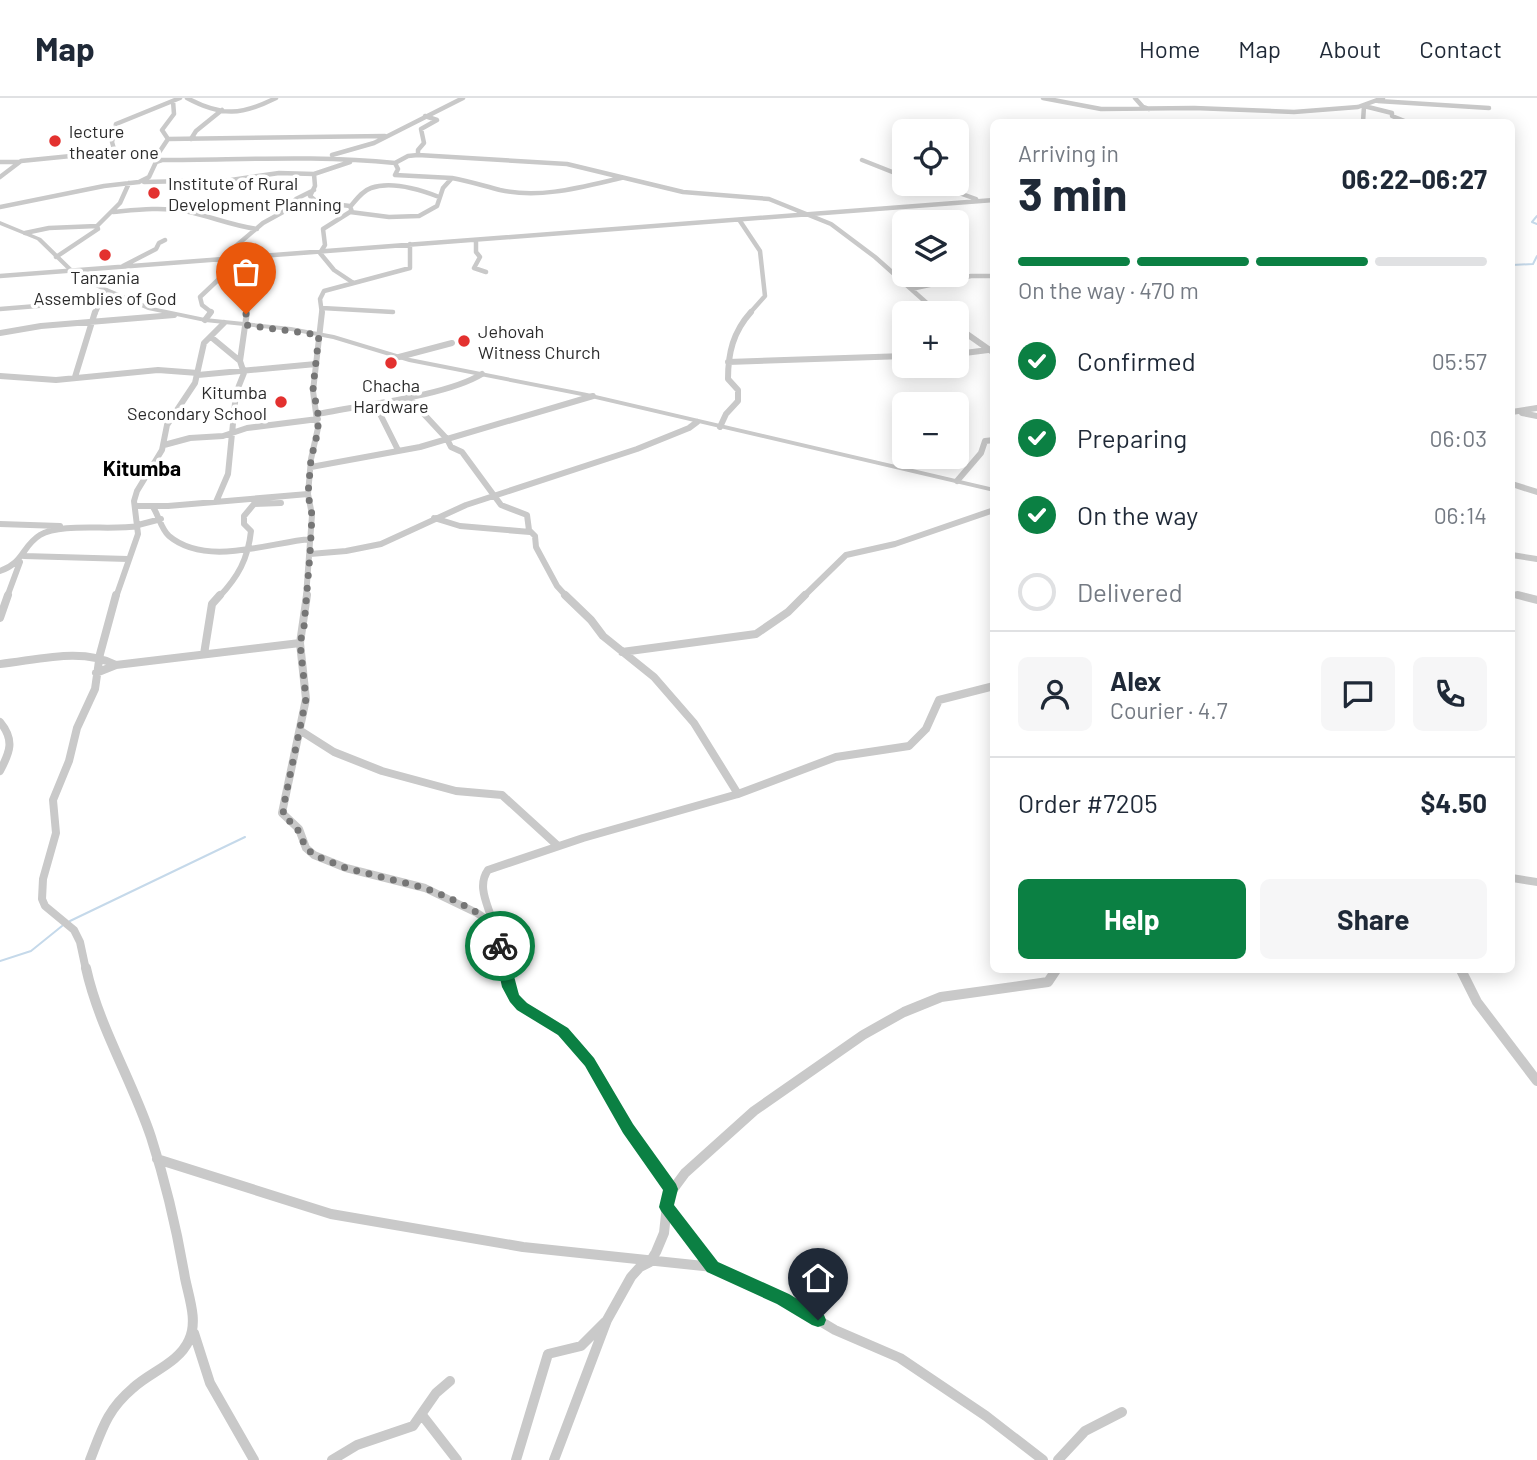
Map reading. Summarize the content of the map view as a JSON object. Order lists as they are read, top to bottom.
{
  "districts": ["Kitumba"],
  "places": [
    "lecture theater one",
    "Institute of Rural Development Planning",
    "Tanzania Assemblies of God",
    "Jehovah Witness Church",
    "Chacha Hardware",
    "Kitumba Secondary School"
  ],
  "page": {
    "header": "Map",
    "nav": [
      "Home",
      "Map",
      "About",
      "Contact"
    ],
    "map_buttons": ["+", "−"],
    "heading": ["3 min", "Arriving in", "06:22–06:27"],
    "panel": [
      "Alex",
      "Courier · 4.7",
      "Order #7205",
      "$4.50"
    ],
    "bar": "On the way · 470 m",
    "list": [
      ["Confirmed", "05:57"],
      ["Preparing", "06:03"],
      ["On the way", "06:14"],
      "Delivered"
    ],
    "buttons": ["Help", "Share"]
  }
}
